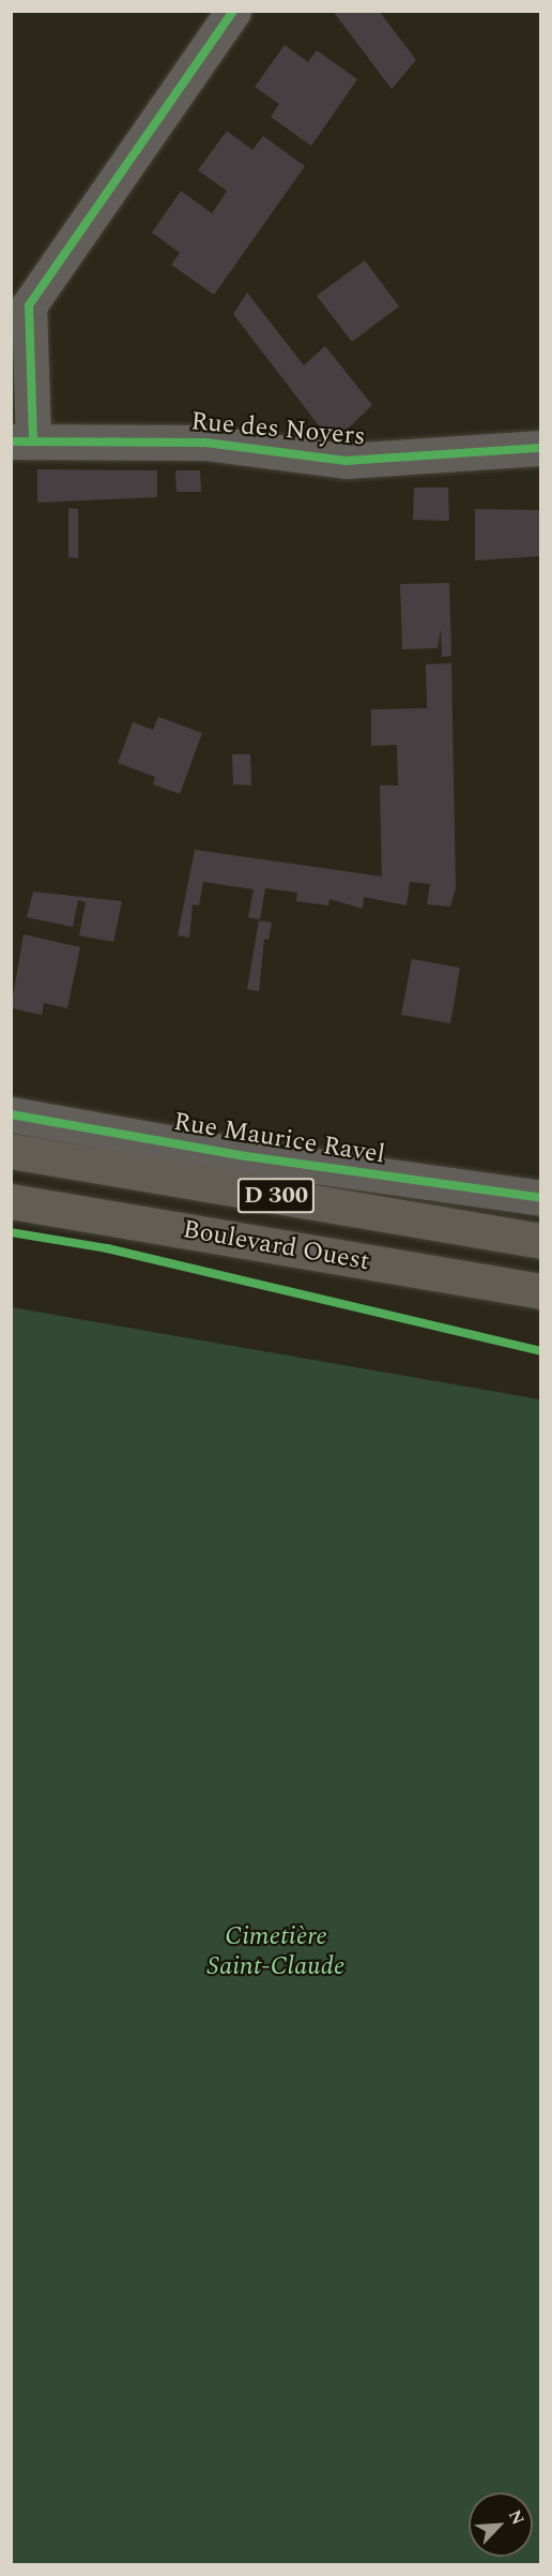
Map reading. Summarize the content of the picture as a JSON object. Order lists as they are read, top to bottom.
{
  "streets": {
    "main road": ["D 300", "Boulevard Ouest"],
    "street": ["Rue des Noyers", "Rue Maurice Ravel"]
  },
  "parks": ["Cimetière Saint-Claude"],
  "north": "top right"
}
